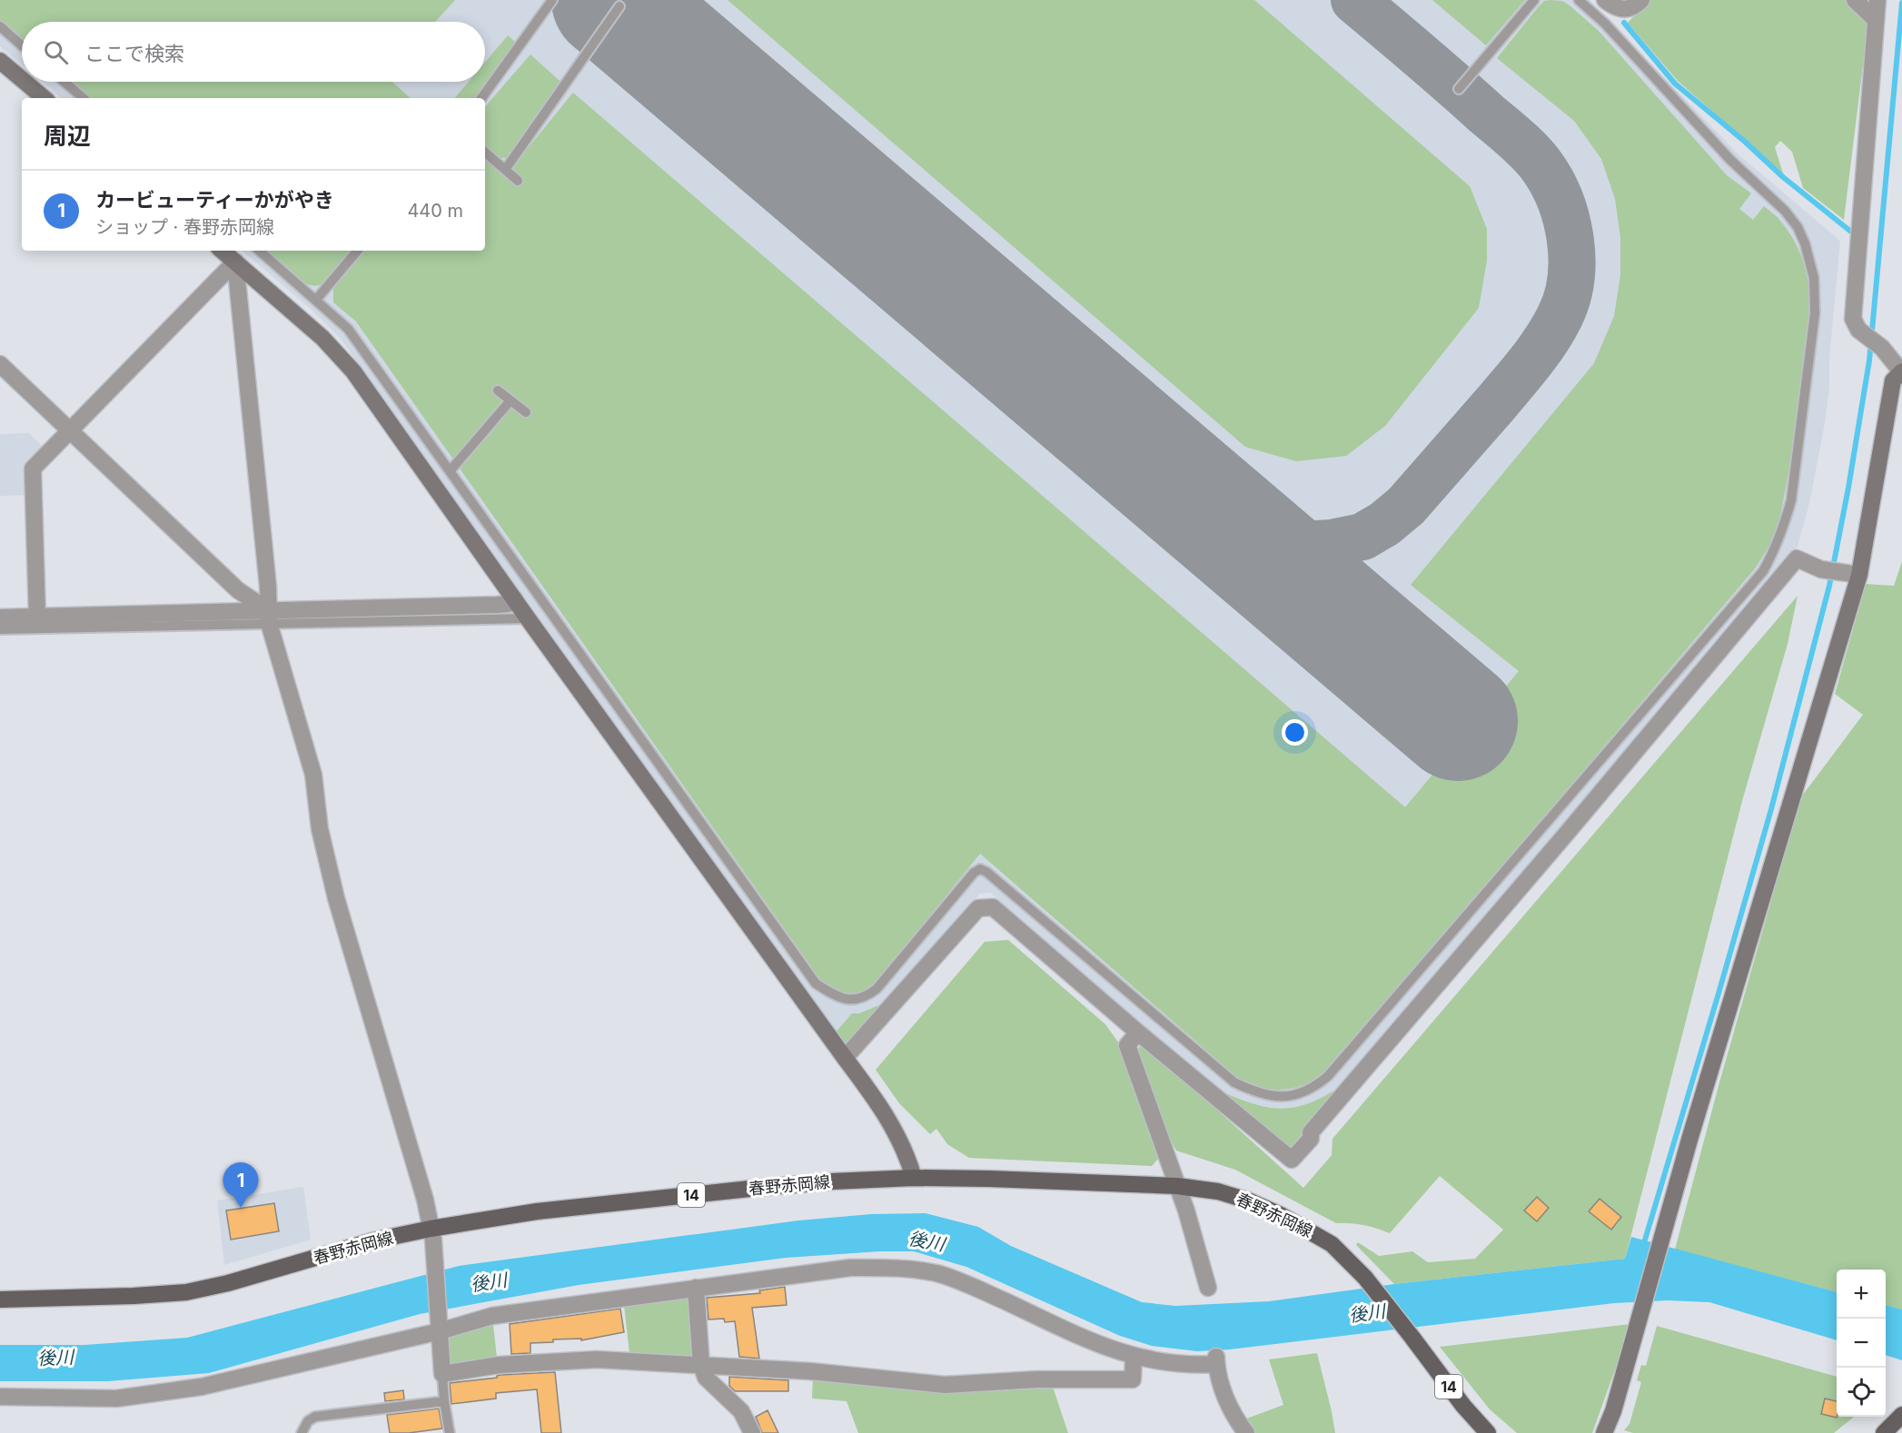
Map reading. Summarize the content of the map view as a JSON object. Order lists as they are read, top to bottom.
{
  "streets": {
    "main road": ["春野赤岡線", "14"]
  },
  "water": ["後川"],
  "page": {
    "search": "ここで検索",
    "heading": "周辺",
    "list": [
      {
        "mark": "1",
        "name": "カービューティーかがやき",
        "note": "ショップ · 春野赤岡線",
        "value": "440 m"
      }
    ],
    "pins": "1",
    "map_buttons": ["+", "−"]
  }
}
